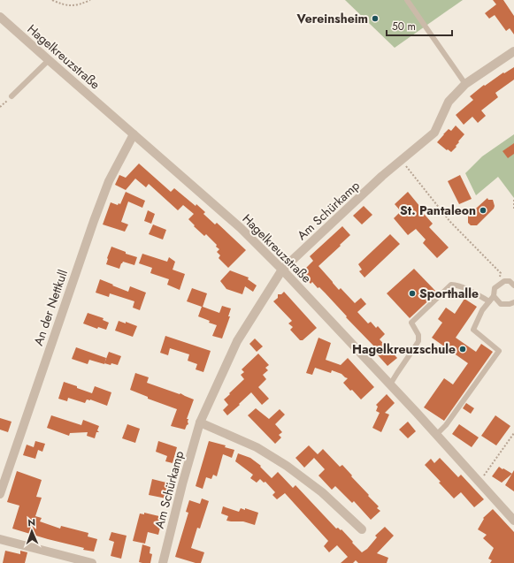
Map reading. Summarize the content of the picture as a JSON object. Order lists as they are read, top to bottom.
{
  "streets": {
    "street": ["Hagelkreuzstraße", "Am Schürkamp", "An der Nettkull"]
  },
  "crossings": [
    ["Hagelkreuzstraße", "Am Schürkamp"],
    ["Hagelkreuzstraße", "An der Nettkull"]
  ],
  "places": [
    "Vereinsheim",
    "St. Pantaleon",
    "Sporthalle",
    "Hagelkreuzschule"
  ],
  "scale_bar": "50 m",
  "north": "top"
}
